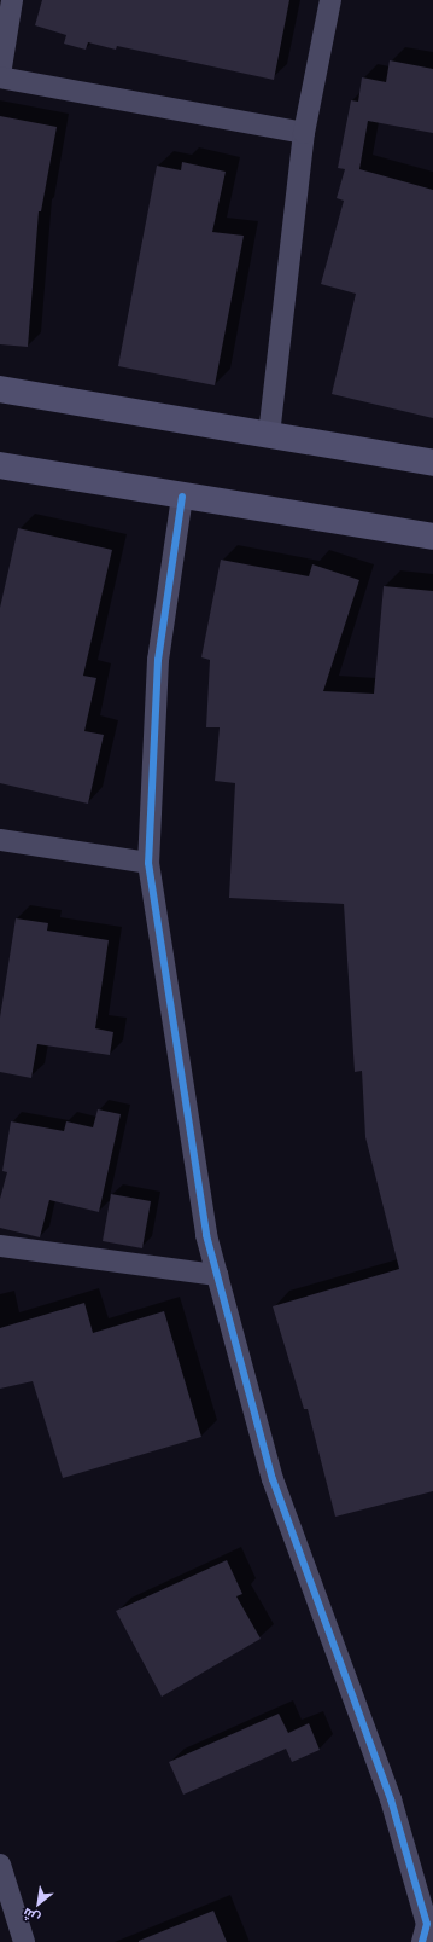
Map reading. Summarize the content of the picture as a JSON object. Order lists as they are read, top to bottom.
{
  "north": "bottom left"
}
